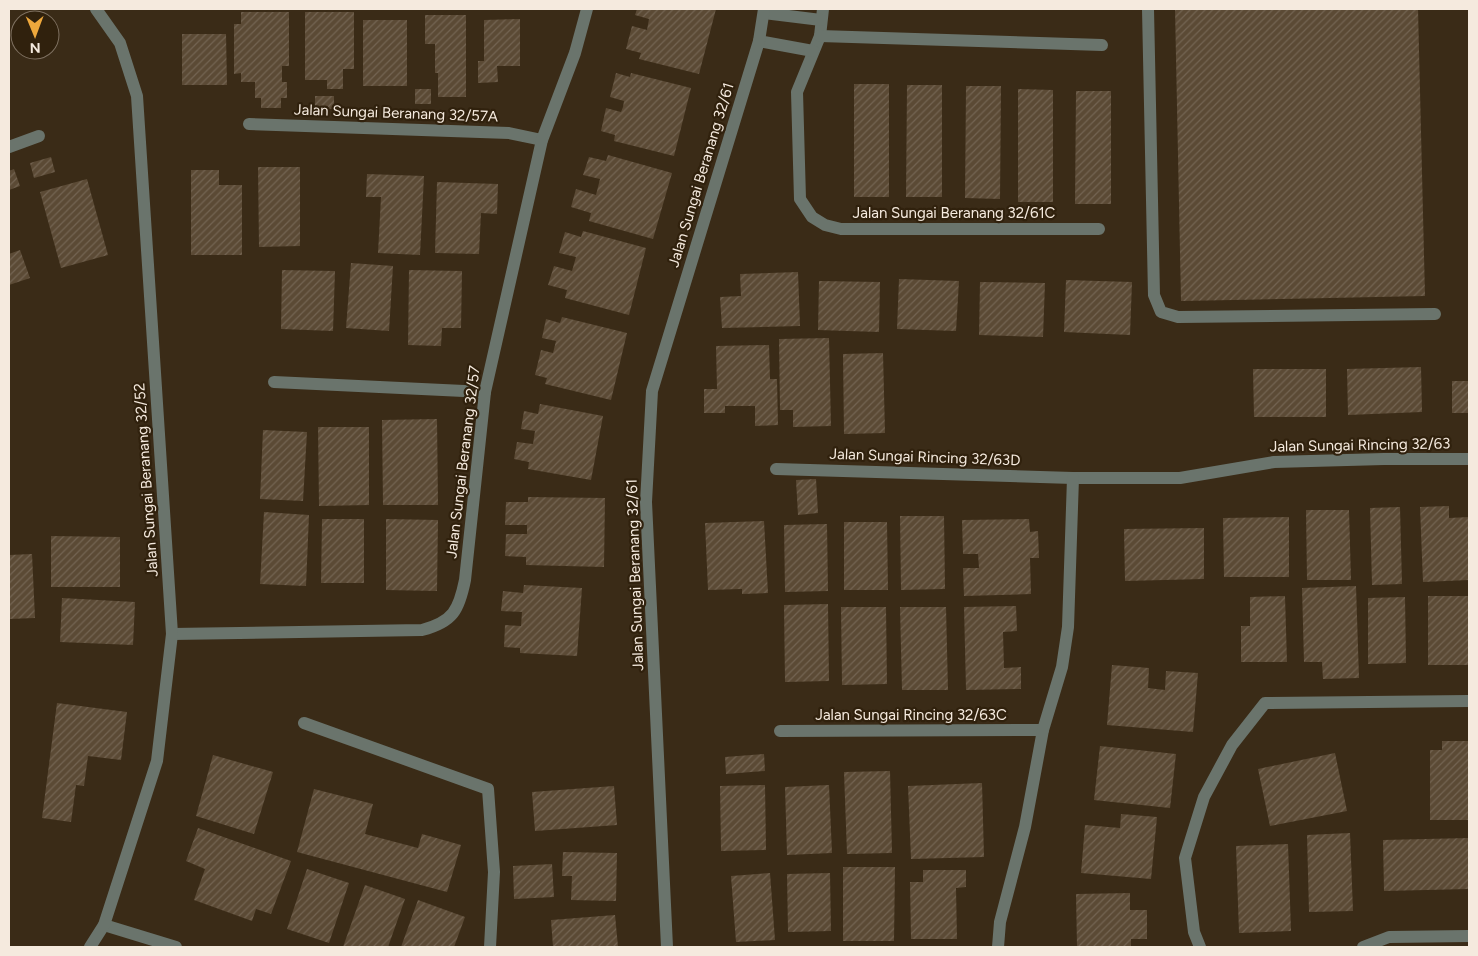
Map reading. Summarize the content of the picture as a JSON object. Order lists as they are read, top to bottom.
{
  "streets": {
    "street": [
      "Jalan Sungai Beranang 32/57A",
      "Jalan Sungai Beranang 32/61",
      "Jalan Sungai Beranang 32/61C",
      "Jalan Sungai Rincing 32/63",
      "Jalan Sungai Rincing 32/63D",
      "Jalan Sungai Beranang 32/57",
      "Jalan Sungai Beranang 32/52",
      "Jalan Sungai Rincing 32/63C"
    ]
  },
  "crossings": [
    ["Jalan Sungai Beranang 32/57A", "Jalan Sungai Beranang 32/57"],
    ["Jalan Sungai Rincing 32/63", "Jalan Sungai Rincing 32/63D"],
    ["Jalan Sungai Beranang 32/57", "Jalan Sungai Beranang 32/52"]
  ],
  "north": "bottom"
}
